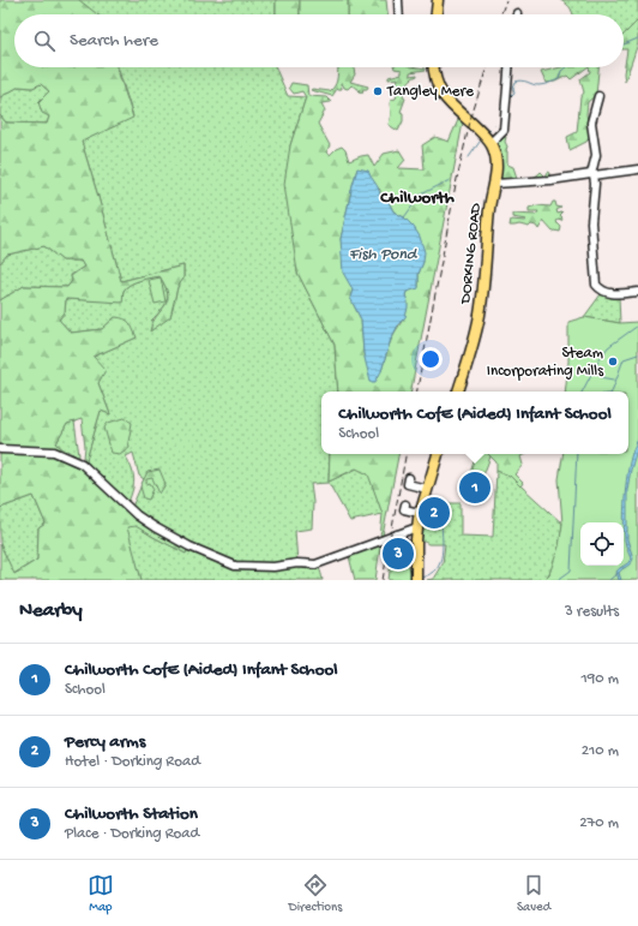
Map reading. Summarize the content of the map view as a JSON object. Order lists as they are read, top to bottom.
{
  "streets": {
    "main road": ["DORKING ROAD"]
  },
  "districts": ["Chilworth"],
  "water": ["Fish Pond"],
  "places": ["Tangley Mere", "Steam Incorporating Mills"],
  "page": {
    "search": "Search here",
    "popup": ["Chilworth CofE (Aided) Infant School", "School"],
    "pins": ["1", "2", "3"],
    "heading": ["Nearby", "3 results"],
    "list": [
      {
        "mark": "1",
        "name": "Chilworth CofE (Aided) Infant School",
        "note": "School",
        "value": "190 m"
      },
      {
        "mark": "2",
        "name": "Percy arms",
        "note": "Hotel · Dorking Road",
        "value": "210 m"
      },
      {
        "mark": "3",
        "name": "Chilworth Station",
        "note": "Place · Dorking Road",
        "value": "270 m"
      }
    ],
    "nav": ["Map", "Directions", "Saved"]
  }
}
